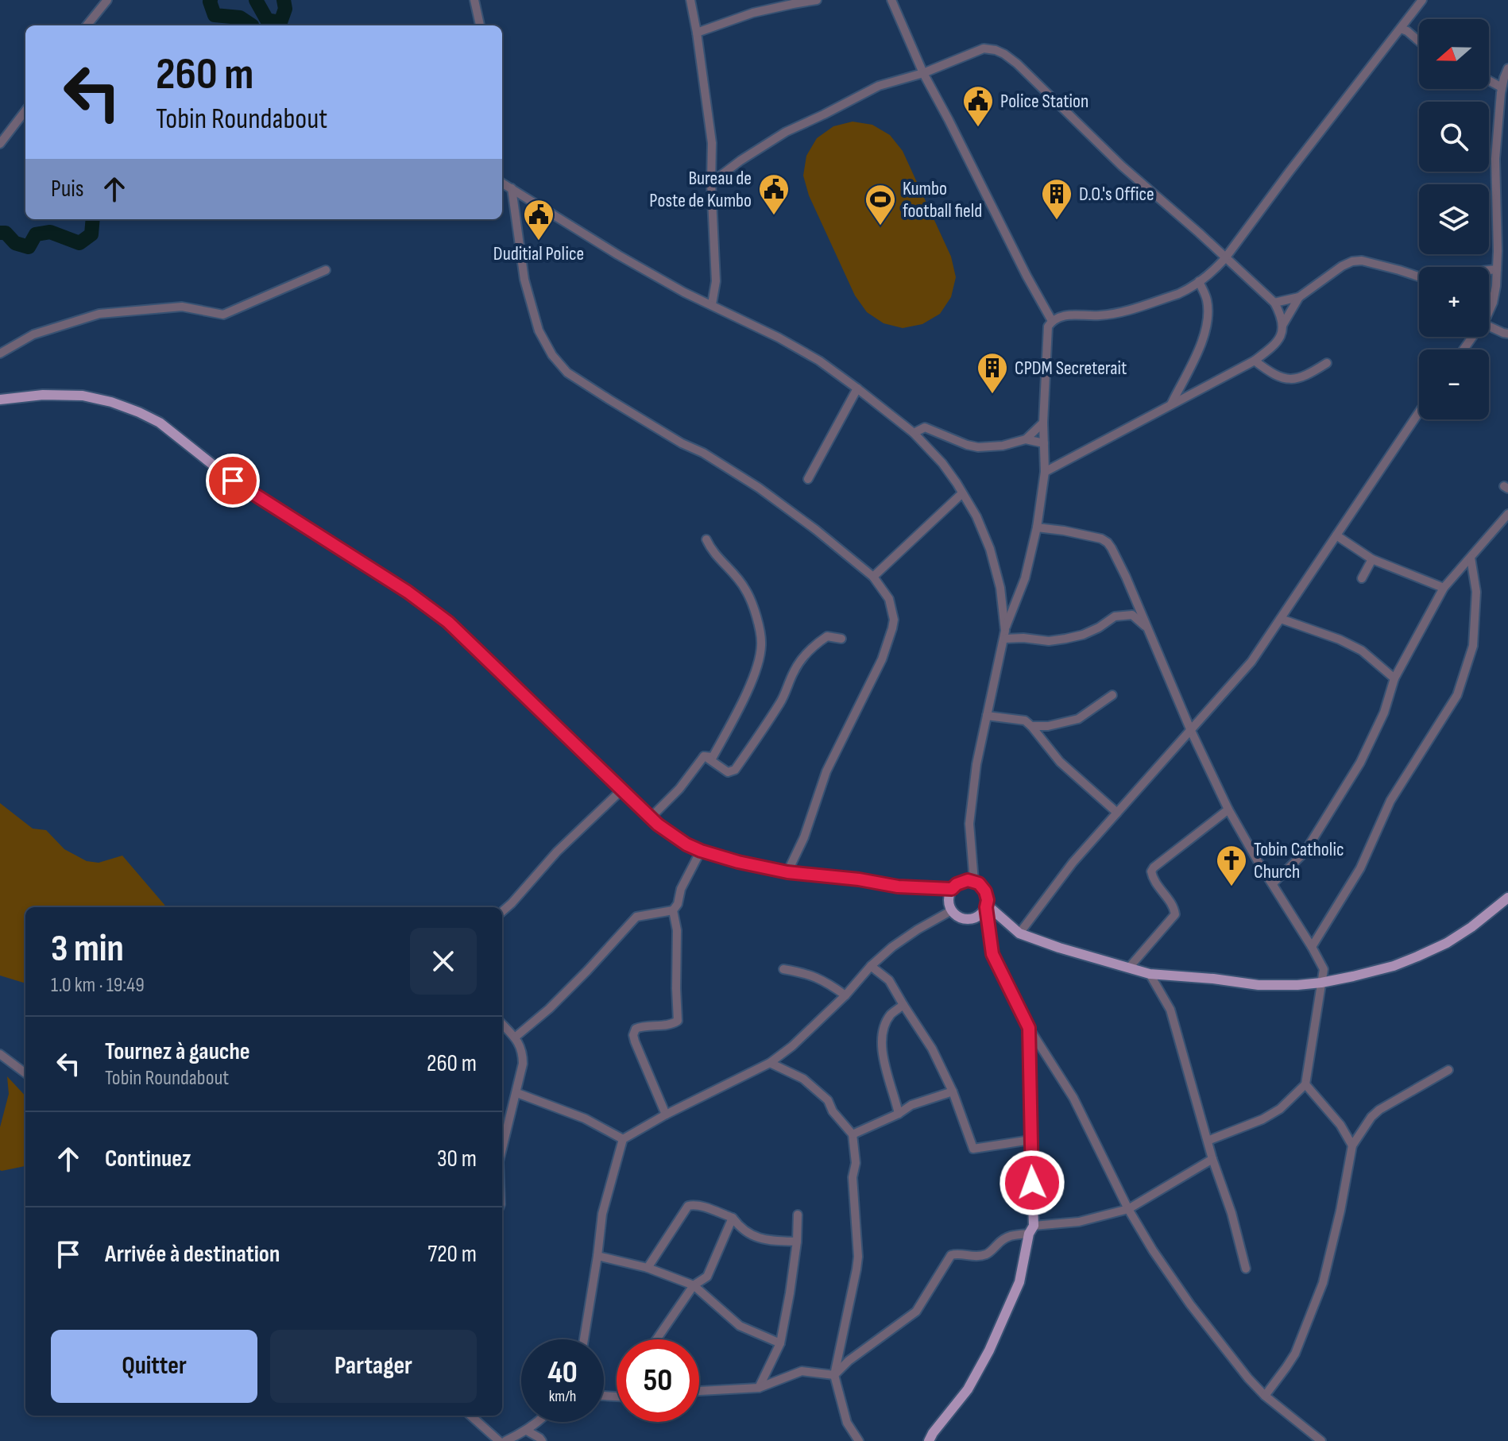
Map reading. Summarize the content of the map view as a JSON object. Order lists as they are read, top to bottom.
{
  "places": {
    "public building": ["Police Station", "Bureau de Poste de Kumbo", "Duditial Police"],
    "building": ["D.O.'s Office", "CPDM Secreterait"],
    "sports": ["Kumbo football field"],
    "church": ["Tobin Catholic Church"]
  },
  "north": "left",
  "page": {
    "map_buttons": ["+", "−"],
    "turn": ["260 m", "Tobin Roundabout"],
    "then": "Puis",
    "heading": ["3 min", "1.0 km · 19:49"],
    "list": [
      {
        "name": "Tournez à gauche",
        "note": "Tobin Roundabout",
        "value": "260 m"
      },
      {
        "name": "Continuez",
        "value": "30 m"
      },
      {
        "name": "Arrivée à destination",
        "value": "720 m"
      }
    ],
    "buttons": ["Quitter", "Partager"],
    "speed": "40 km/h",
    "limit": "50"
  }
}
